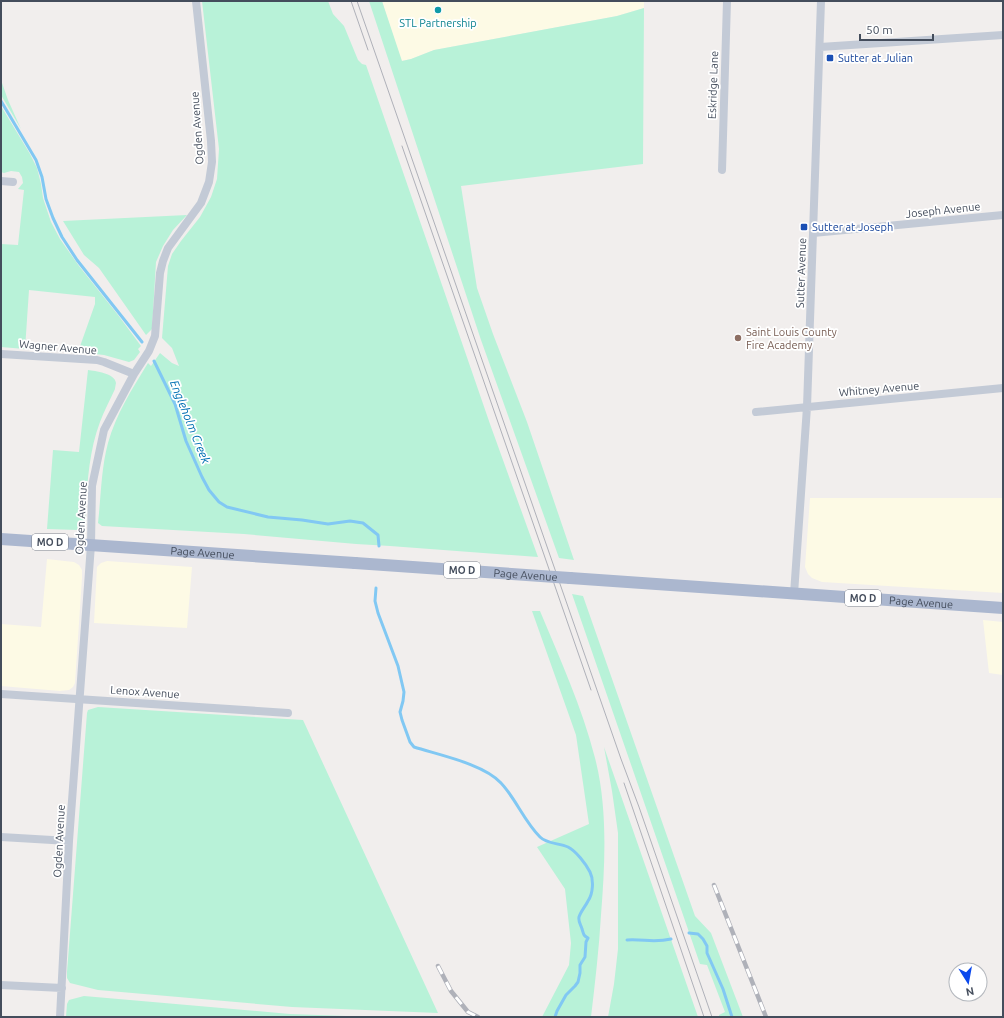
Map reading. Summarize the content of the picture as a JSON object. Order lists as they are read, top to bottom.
{
  "streets": {
    "main road": ["MO D", "Page Avenue"],
    "street": [
      "Eskridge Lane",
      "Ogden Avenue",
      "Joseph Avenue",
      "Sutter Avenue",
      "Wagner Avenue",
      "Whitney Avenue",
      "Lenox Avenue"
    ]
  },
  "crossings": [
    ["Ogden Avenue", "Wagner Avenue"],
    ["Ogden Avenue", "Page Avenue"],
    ["Ogden Avenue", "Lenox Avenue"],
    ["Joseph Avenue", "Sutter Avenue"],
    ["Sutter Avenue", "Whitney Avenue"],
    ["Sutter Avenue", "Page Avenue"]
  ],
  "water": ["Engleholm Creek"],
  "places": {
    "other": ["STL Partnership", "Saint Louis County Fire Academy"],
    "transit": ["Sutter at Julian", "Sutter at Joseph"]
  },
  "scale_bar": "50 m",
  "north": "bottom"
}
